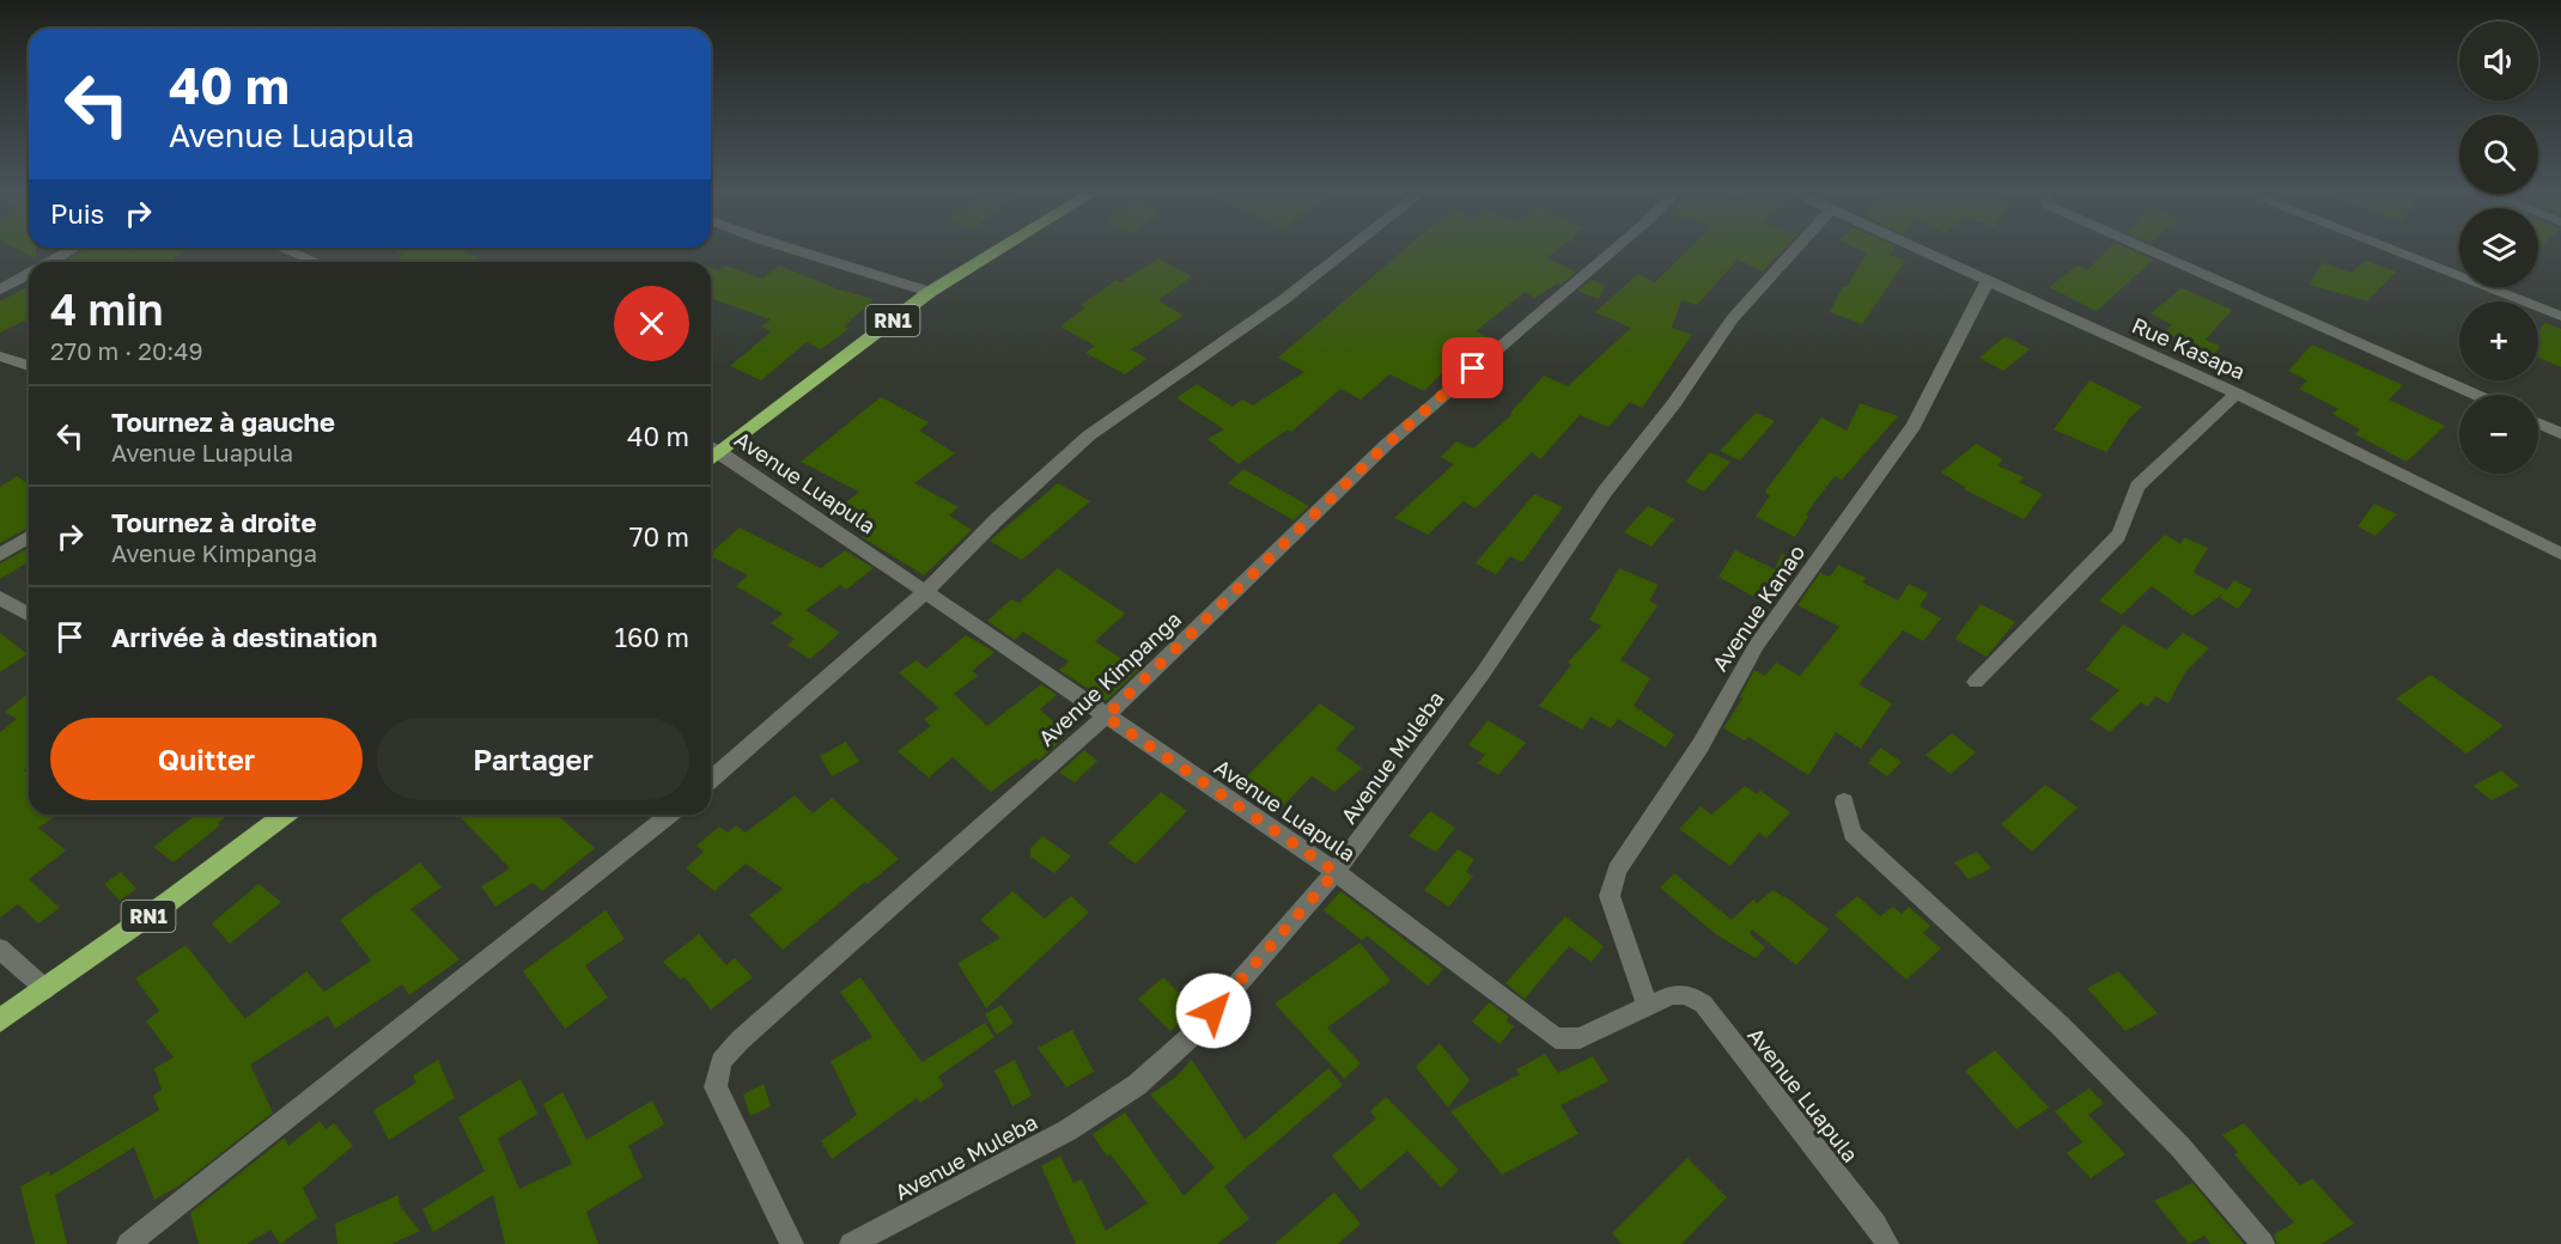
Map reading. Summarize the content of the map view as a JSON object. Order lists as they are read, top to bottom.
{
  "streets": {
    "highway": ["RN1"],
    "street": [
      "Rue Kasapa",
      "Avenue Luapula",
      "Avenue Kanao",
      "Avenue Kimpanga",
      "Avenue Muleba"
    ]
  },
  "crossings": [
    ["RN1", "Avenue Luapula"],
    ["Rue Kasapa", "Avenue Kanao"],
    ["Avenue Luapula", "Avenue Kanao"],
    ["Avenue Luapula", "Avenue Kimpanga"],
    ["Avenue Luapula", "Avenue Muleba"]
  ],
  "page": {
    "map_buttons": ["+", "−"],
    "turn": ["40 m", "Avenue Luapula"],
    "then": "Puis",
    "heading": ["4 min", "270 m · 20:49"],
    "list": [
      {
        "name": "Tournez à gauche",
        "note": "Avenue Luapula",
        "value": "40 m"
      },
      {
        "name": "Tournez à droite",
        "note": "Avenue Kimpanga",
        "value": "70 m"
      },
      {
        "name": "Arrivée à destination",
        "value": "160 m"
      }
    ],
    "buttons": ["Quitter", "Partager"]
  }
}
